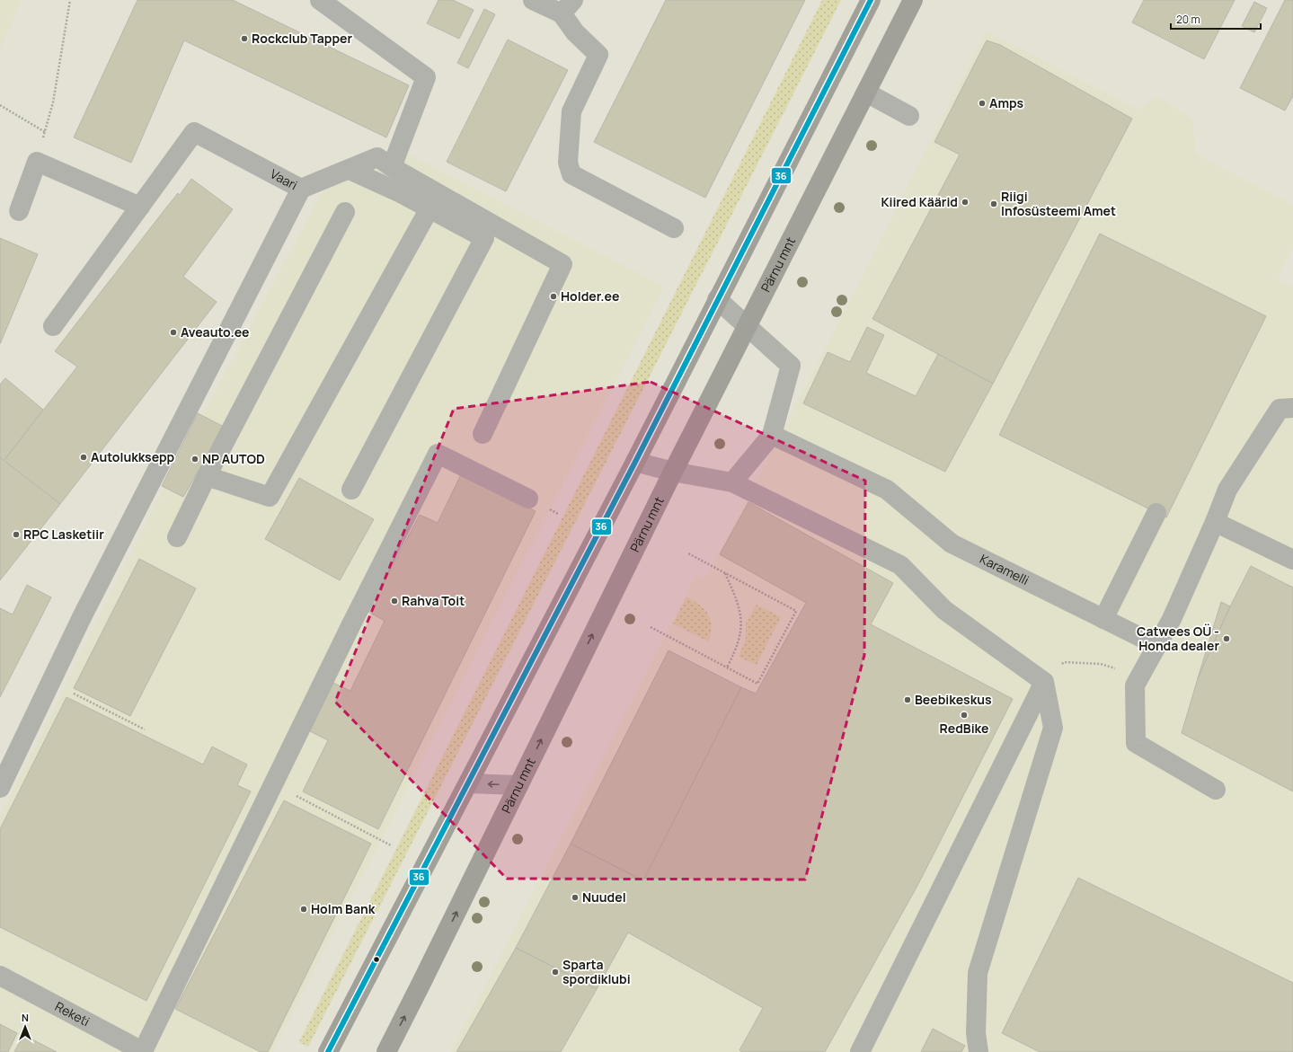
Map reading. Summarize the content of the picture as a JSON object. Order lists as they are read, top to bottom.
{
  "streets": {
    "main road": ["Pärnu mnt"],
    "street": ["Vaari", "Karamelli", "Reketi"]
  },
  "places": [
    "Rockclub Tapper",
    "Amps",
    "Kiired Käärid",
    "Riigi Infosüsteemi Amet",
    "Holder.ee",
    "Aveauto.ee",
    "Autolukksepp",
    "NP AUTOD",
    "RPC Lasketiir",
    "Rahva Toit",
    "Catwees OÜ - Honda dealer",
    "Beebikeskus",
    "RedBike",
    "Nuudel",
    "Holm Bank",
    "Sparta spordiklubi"
  ],
  "lines": ["transit line 36"],
  "scale_bar": "20 m",
  "north": "top"
}
